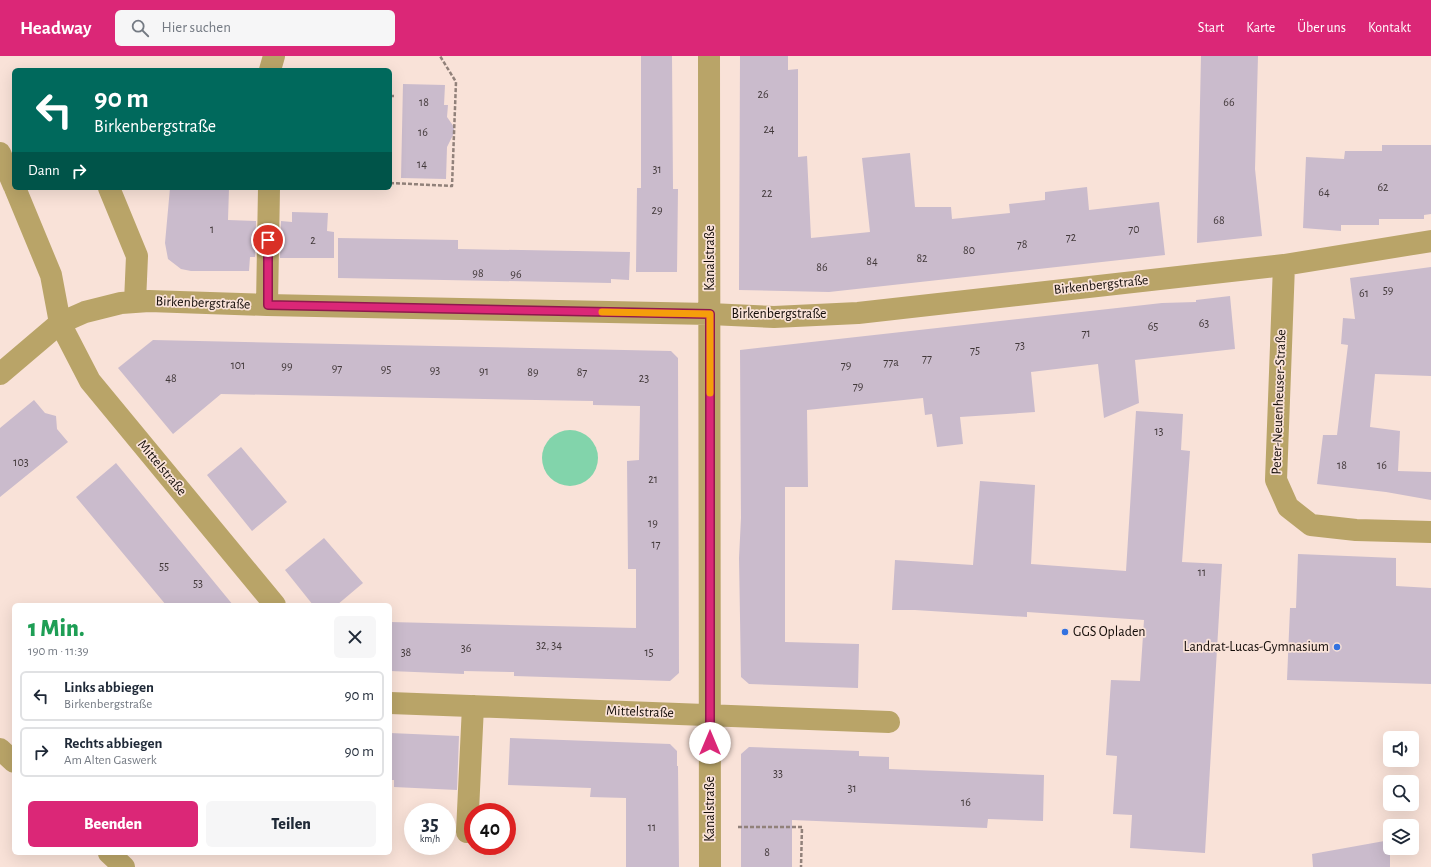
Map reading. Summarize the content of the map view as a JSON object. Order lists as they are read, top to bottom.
{
  "streets": {
    "street": [
      "Kanalstraße",
      "Birkenbergstraße",
      "Peter-Neuenheuser-Straße",
      "Mittelstraße"
    ]
  },
  "crossings": [
    ["Kanalstraße", "Birkenbergstraße"],
    ["Kanalstraße", "Mittelstraße"],
    ["Birkenbergstraße", "Peter-Neuenheuser-Straße"],
    ["Birkenbergstraße", "Mittelstraße"]
  ],
  "places": ["GGS Opladen", "Landrat-Lucas-Gymnasium"],
  "house_numbers": [
    "26",
    "18",
    "66",
    "24",
    "16",
    "14",
    "31",
    "62",
    "64",
    "22",
    "29",
    "68",
    "1",
    "70",
    "72",
    "2",
    "78",
    "80",
    "82",
    "84",
    "86",
    "98",
    "96",
    "59",
    "61",
    "63",
    "65",
    "71",
    "73",
    "75",
    "77",
    "77a",
    "101",
    "79",
    "99",
    "97",
    "95",
    "93",
    "91",
    "89",
    "87",
    "48",
    "23",
    "79",
    "13",
    "103",
    "18",
    "16",
    "21",
    "19",
    "17",
    "55",
    "11",
    "53",
    "32, 34",
    "36",
    "38",
    "15",
    "33",
    "31",
    "16",
    "11",
    "8"
  ],
  "page": {
    "header": "Headway",
    "search": "Hier suchen",
    "nav": [
      "Start",
      "Karte",
      "Über uns",
      "Kontakt"
    ],
    "turn": ["90 m", "Birkenbergstraße"],
    "then": "Dann",
    "heading": ["1 Min.", "190 m · 11:39"],
    "list": [
      {
        "name": "Links abbiegen",
        "note": "Birkenbergstraße",
        "value": "90 m"
      },
      {
        "name": "Rechts abbiegen",
        "note": "Am Alten Gaswerk",
        "value": "90 m"
      }
    ],
    "buttons": ["Beenden", "Teilen"],
    "speed": "35 km/h",
    "limit": "40"
  }
}
